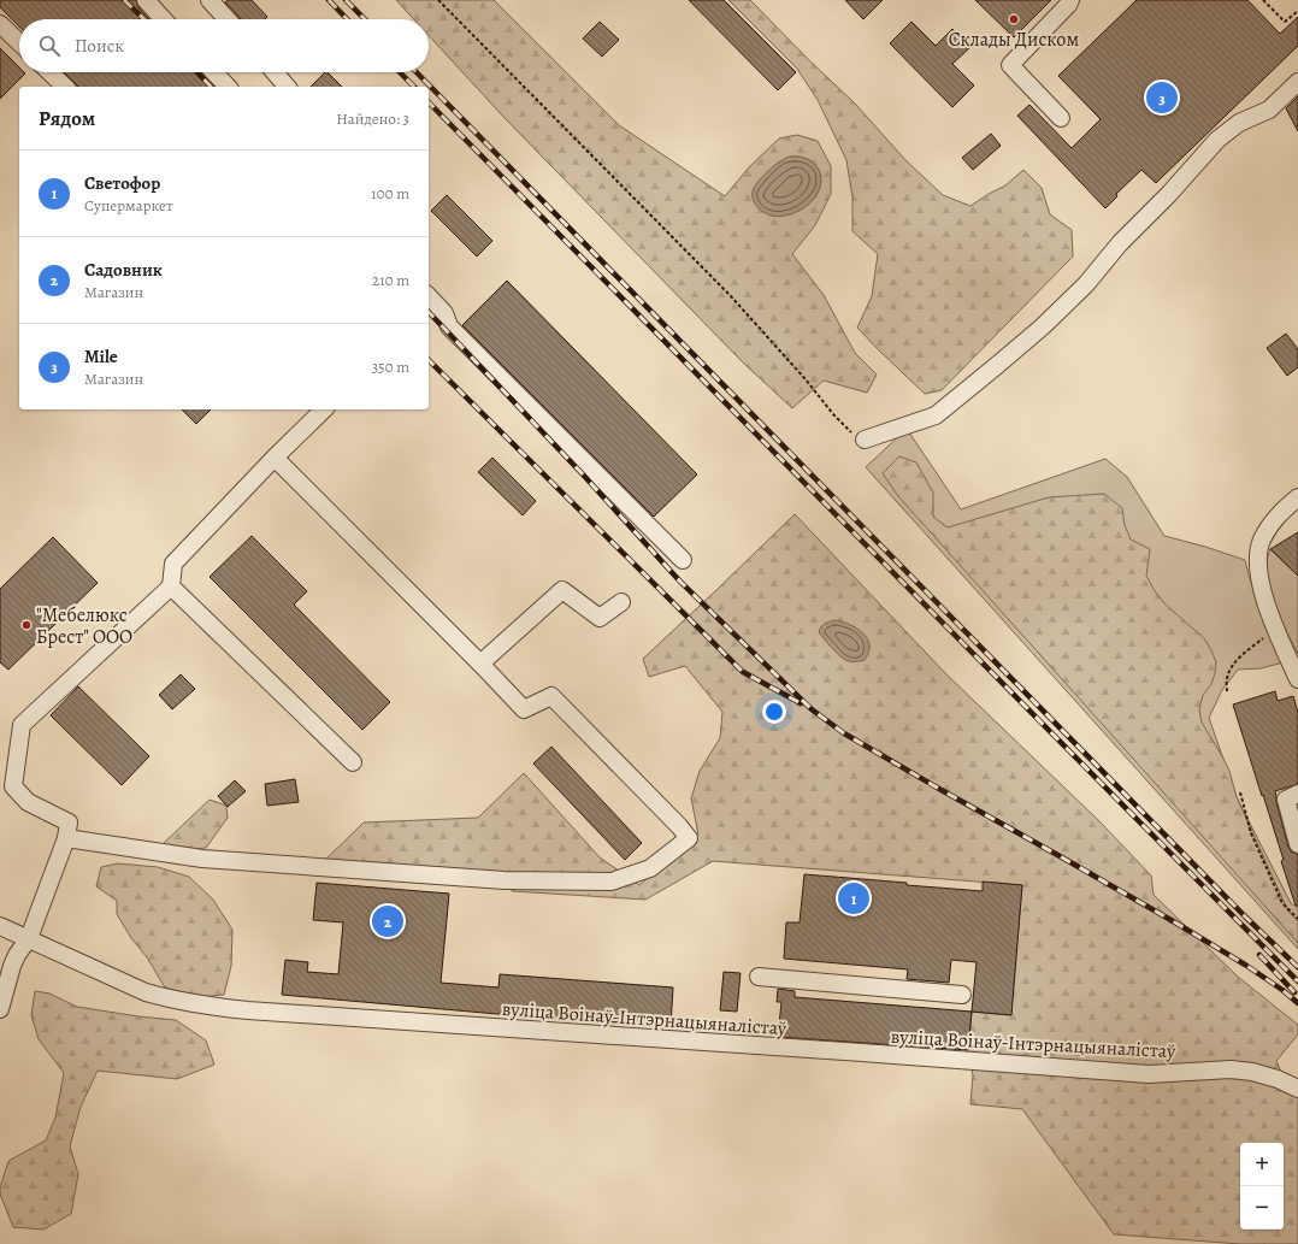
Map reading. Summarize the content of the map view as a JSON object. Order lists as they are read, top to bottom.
{
  "streets": {
    "street": ["вуліца Воінаў-Інтэрнацыяналістаў"]
  },
  "places": ["Склады Диском", "\"Мебелюкс Брест\" ООО"],
  "page": {
    "search": "Поиск",
    "pins": ["3", "1", "2"],
    "heading": ["Рядом", "Найдено: 3"],
    "list": [
      {
        "mark": "1",
        "name": "Светофор",
        "note": "Супермаркет",
        "value": "100 m"
      },
      {
        "mark": "2",
        "name": "Садовник",
        "note": "Магазин",
        "value": "210 m"
      },
      {
        "mark": "3",
        "name": "Mile",
        "note": "Магазин",
        "value": "350 m"
      }
    ],
    "map_buttons": ["+", "−"]
  }
}
